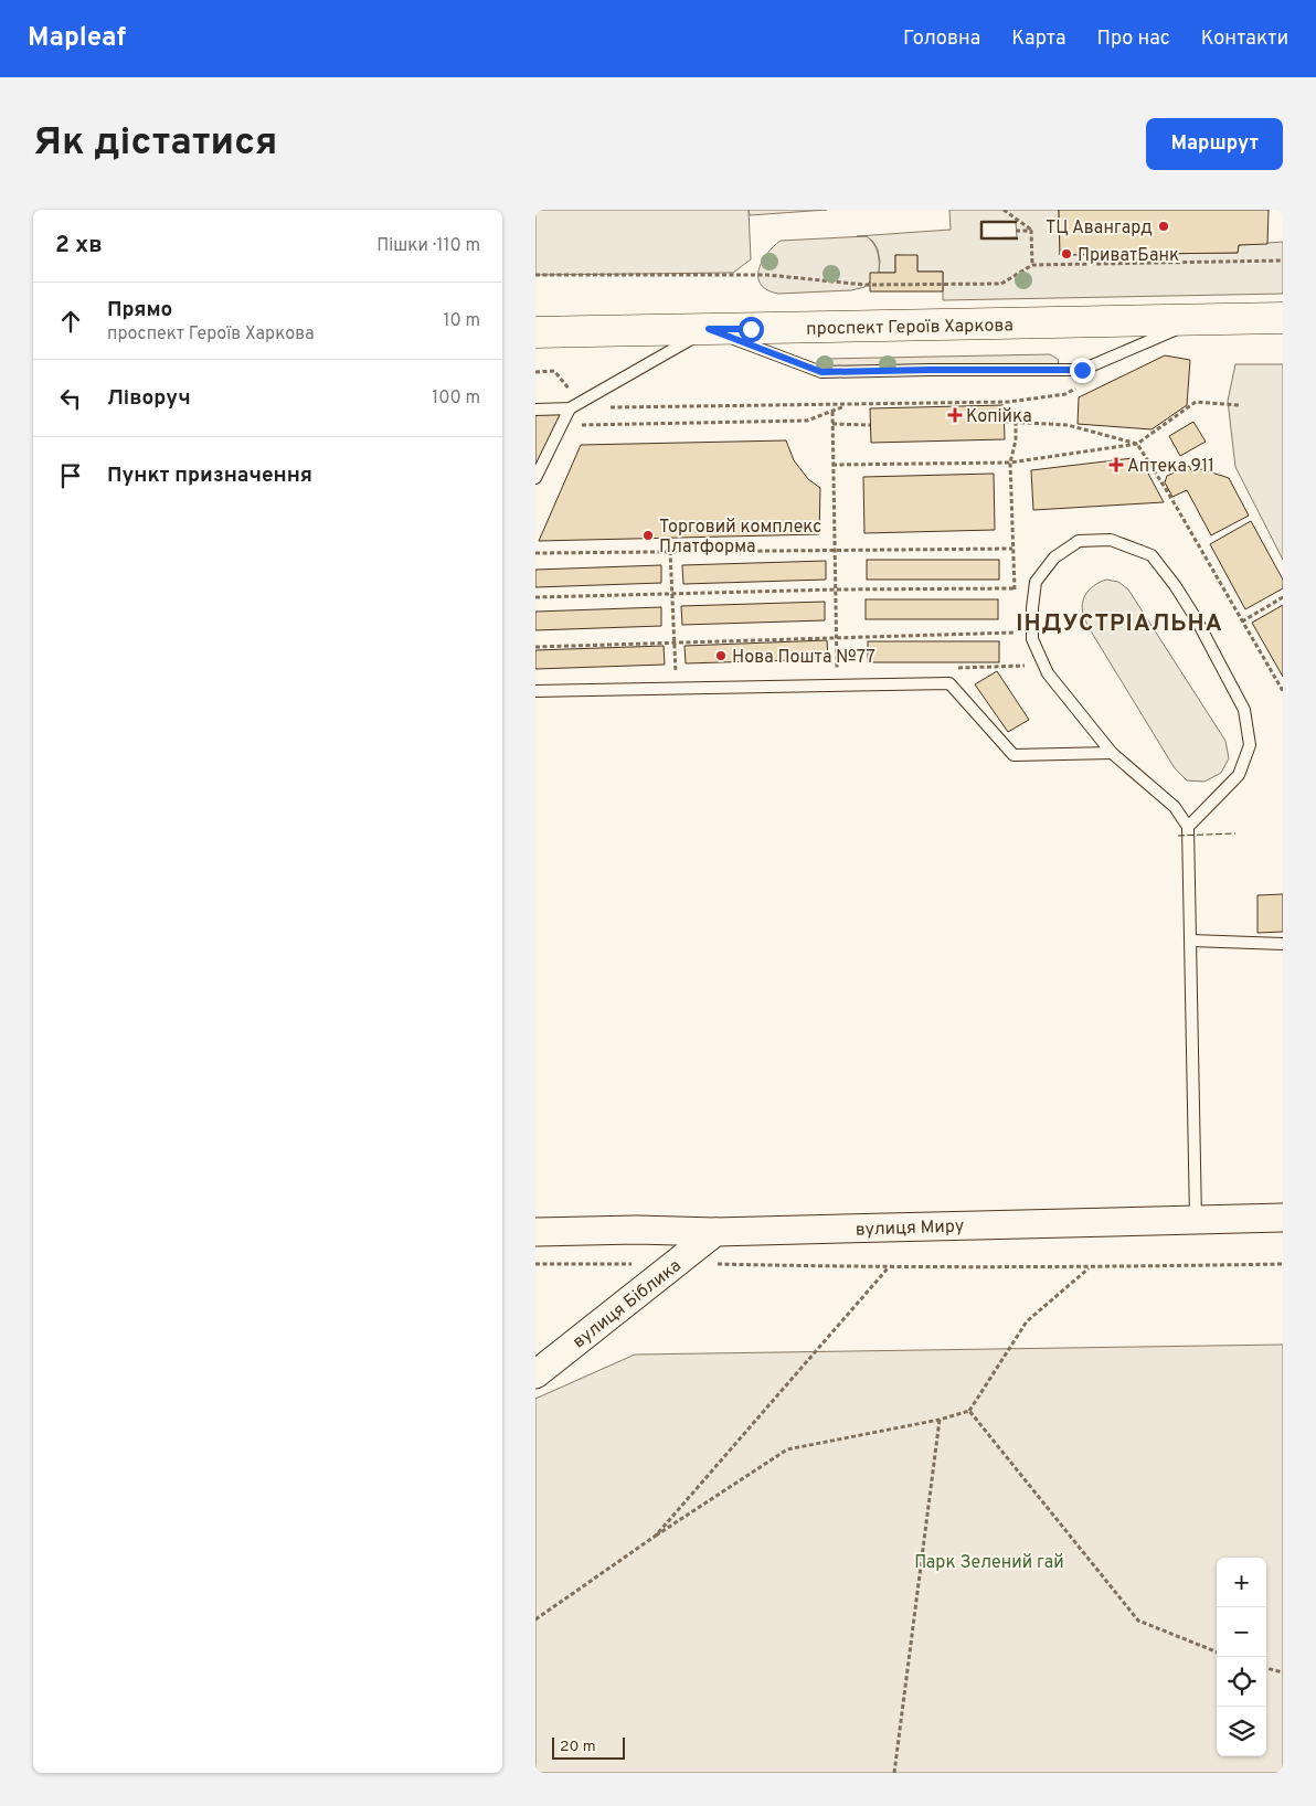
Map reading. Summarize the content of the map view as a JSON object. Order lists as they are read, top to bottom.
{
  "streets": {
    "main road": ["проспект Героїв Харкова"],
    "street": ["вулиця Миру", "вулиця Біблика"]
  },
  "crossings": [
    ["вулиця Миру", "вулиця Біблика"]
  ],
  "districts": ["ІНДУСТРІАЛЬНА"],
  "parks": ["Парк Зелений гай"],
  "places": {
    "other": [
      "ТЦ Авангард",
      "ПриватБанк",
      "Торговий комплекс Платформа",
      "Нова Пошта №77"
    ],
    "health": ["Копійка", "Аптека 911"]
  },
  "scale_bar": "20 m",
  "page": {
    "header": "Mapleaf",
    "nav": [
      "Головна",
      "Карта",
      "Про нас",
      "Контакти"
    ],
    "buttons": "Маршрут",
    "title": "Як дістатися",
    "heading": ["2 хв", "Пішки · 110 m"],
    "list": [
      ["Прямо", "проспект Героїв Харкова", "10 m"],
      ["Ліворуч", "100 m"],
      "Пункт призначення"
    ],
    "map_buttons": ["+", "−"],
    "scale": "20 m"
  }
}
